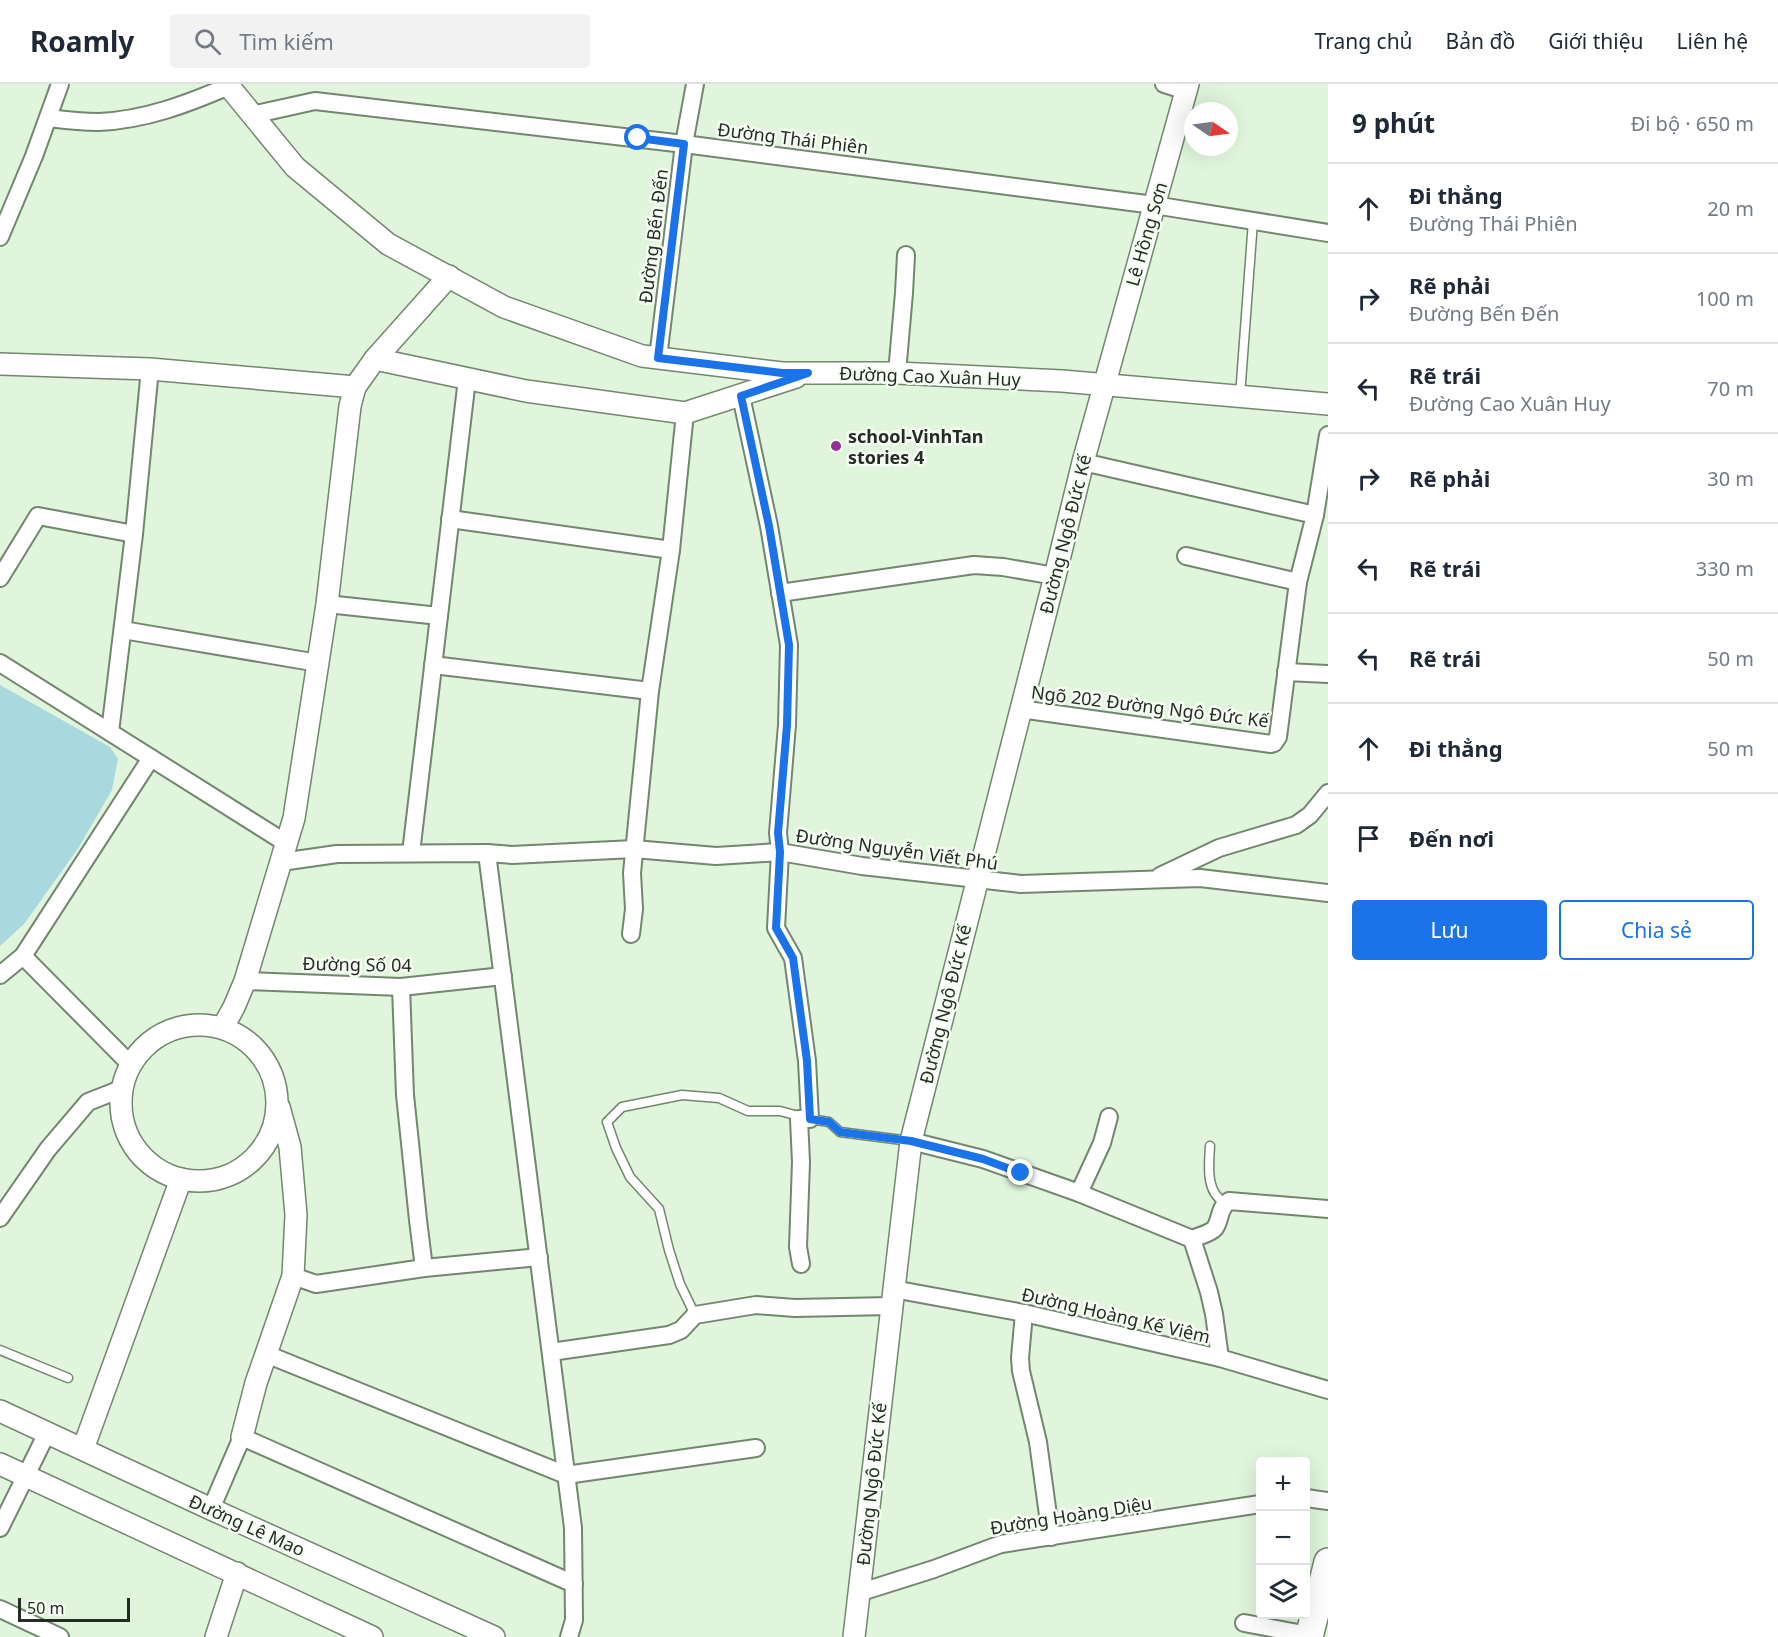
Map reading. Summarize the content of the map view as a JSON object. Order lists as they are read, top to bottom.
{
  "streets": {
    "street": [
      "Đường Thái Phiên",
      "Lê Hồng Sơn",
      "Đường Bến Đến",
      "Đường Cao Xuân Huy",
      "Đường Ngô Đức Kế",
      "Ngõ 202 Đường Ngô Đức Kế",
      "Đường Nguyễn Viết Phú",
      "Đường Số 04",
      "Đường Hoàng Kế Viêm",
      "Đường Hoàng Diệu",
      "Đường Lê Mao"
    ]
  },
  "crossings": [
    ["Đường Thái Phiên", "Lê Hồng Sơn"],
    ["Đường Thái Phiên", "Đường Bến Đến"],
    ["Đường Thái Phiên", "Đường Cao Xuân Huy"],
    ["Lê Hồng Sơn", "Đường Cao Xuân Huy"],
    ["Lê Hồng Sơn", "Đường Ngô Đức Kế"],
    ["Đường Bến Đến", "Đường Cao Xuân Huy"],
    ["Đường Cao Xuân Huy", "Đường Ngô Đức Kế"],
    ["Đường Ngô Đức Kế", "Ngõ 202 Đường Ngô Đức Kế"],
    ["Đường Ngô Đức Kế", "Đường Nguyễn Viết Phú"],
    ["Đường Ngô Đức Kế", "Đường Hoàng Kế Viêm"],
    ["Đường Ngô Đức Kế", "Đường Hoàng Diệu"]
  ],
  "places": ["school-VinhTan stories 4"],
  "scale_bar": "50 m",
  "north": "right",
  "page": {
    "header": "Roamly",
    "search": "Tìm kiếm",
    "nav": [
      "Trang chủ",
      "Bản đồ",
      "Giới thiệu",
      "Liên hệ"
    ],
    "heading": ["9 phút", "Đi bộ · 650 m"],
    "list": [
      ["Đi thẳng", "Đường Thái Phiên", "20 m"],
      ["Rẽ phải", "Đường Bến Đến", "100 m"],
      ["Rẽ trái", "Đường Cao Xuân Huy", "70 m"],
      ["Rẽ phải", "30 m"],
      ["Rẽ trái", "330 m"],
      ["Rẽ trái", "50 m"],
      ["Đi thẳng", "50 m"],
      "Đến nơi"
    ],
    "buttons": ["Lưu", "Chia sẻ"],
    "map_buttons": ["+", "−"],
    "scale": "50 m"
  }
}
